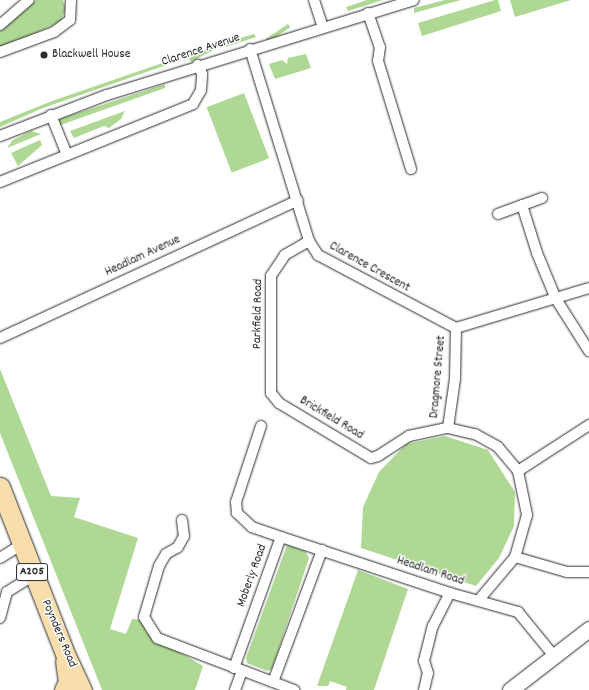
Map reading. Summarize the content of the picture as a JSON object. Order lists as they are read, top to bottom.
{
  "streets": {
    "highway": ["A205", "Poynders Road"],
    "street": [
      "Clarence Avenue",
      "Headlam Avenue",
      "Clarence Crescent",
      "Parkfield Road",
      "Dragmore Street",
      "Brickfield Road",
      "Headlam Road",
      "Moberly Road"
    ]
  },
  "crossings": [
    ["Clarence Avenue", "Clarence Crescent"],
    ["Headlam Avenue", "Clarence Crescent"],
    ["Clarence Crescent", "Parkfield Road"],
    ["Clarence Crescent", "Dragmore Street"],
    ["Parkfield Road", "Brickfield Road"],
    ["Dragmore Street", "Brickfield Road"],
    ["A205", "Poynders Road"],
    ["Headlam Road", "Moberly Road"]
  ],
  "places": ["Blackwell House"]
}
